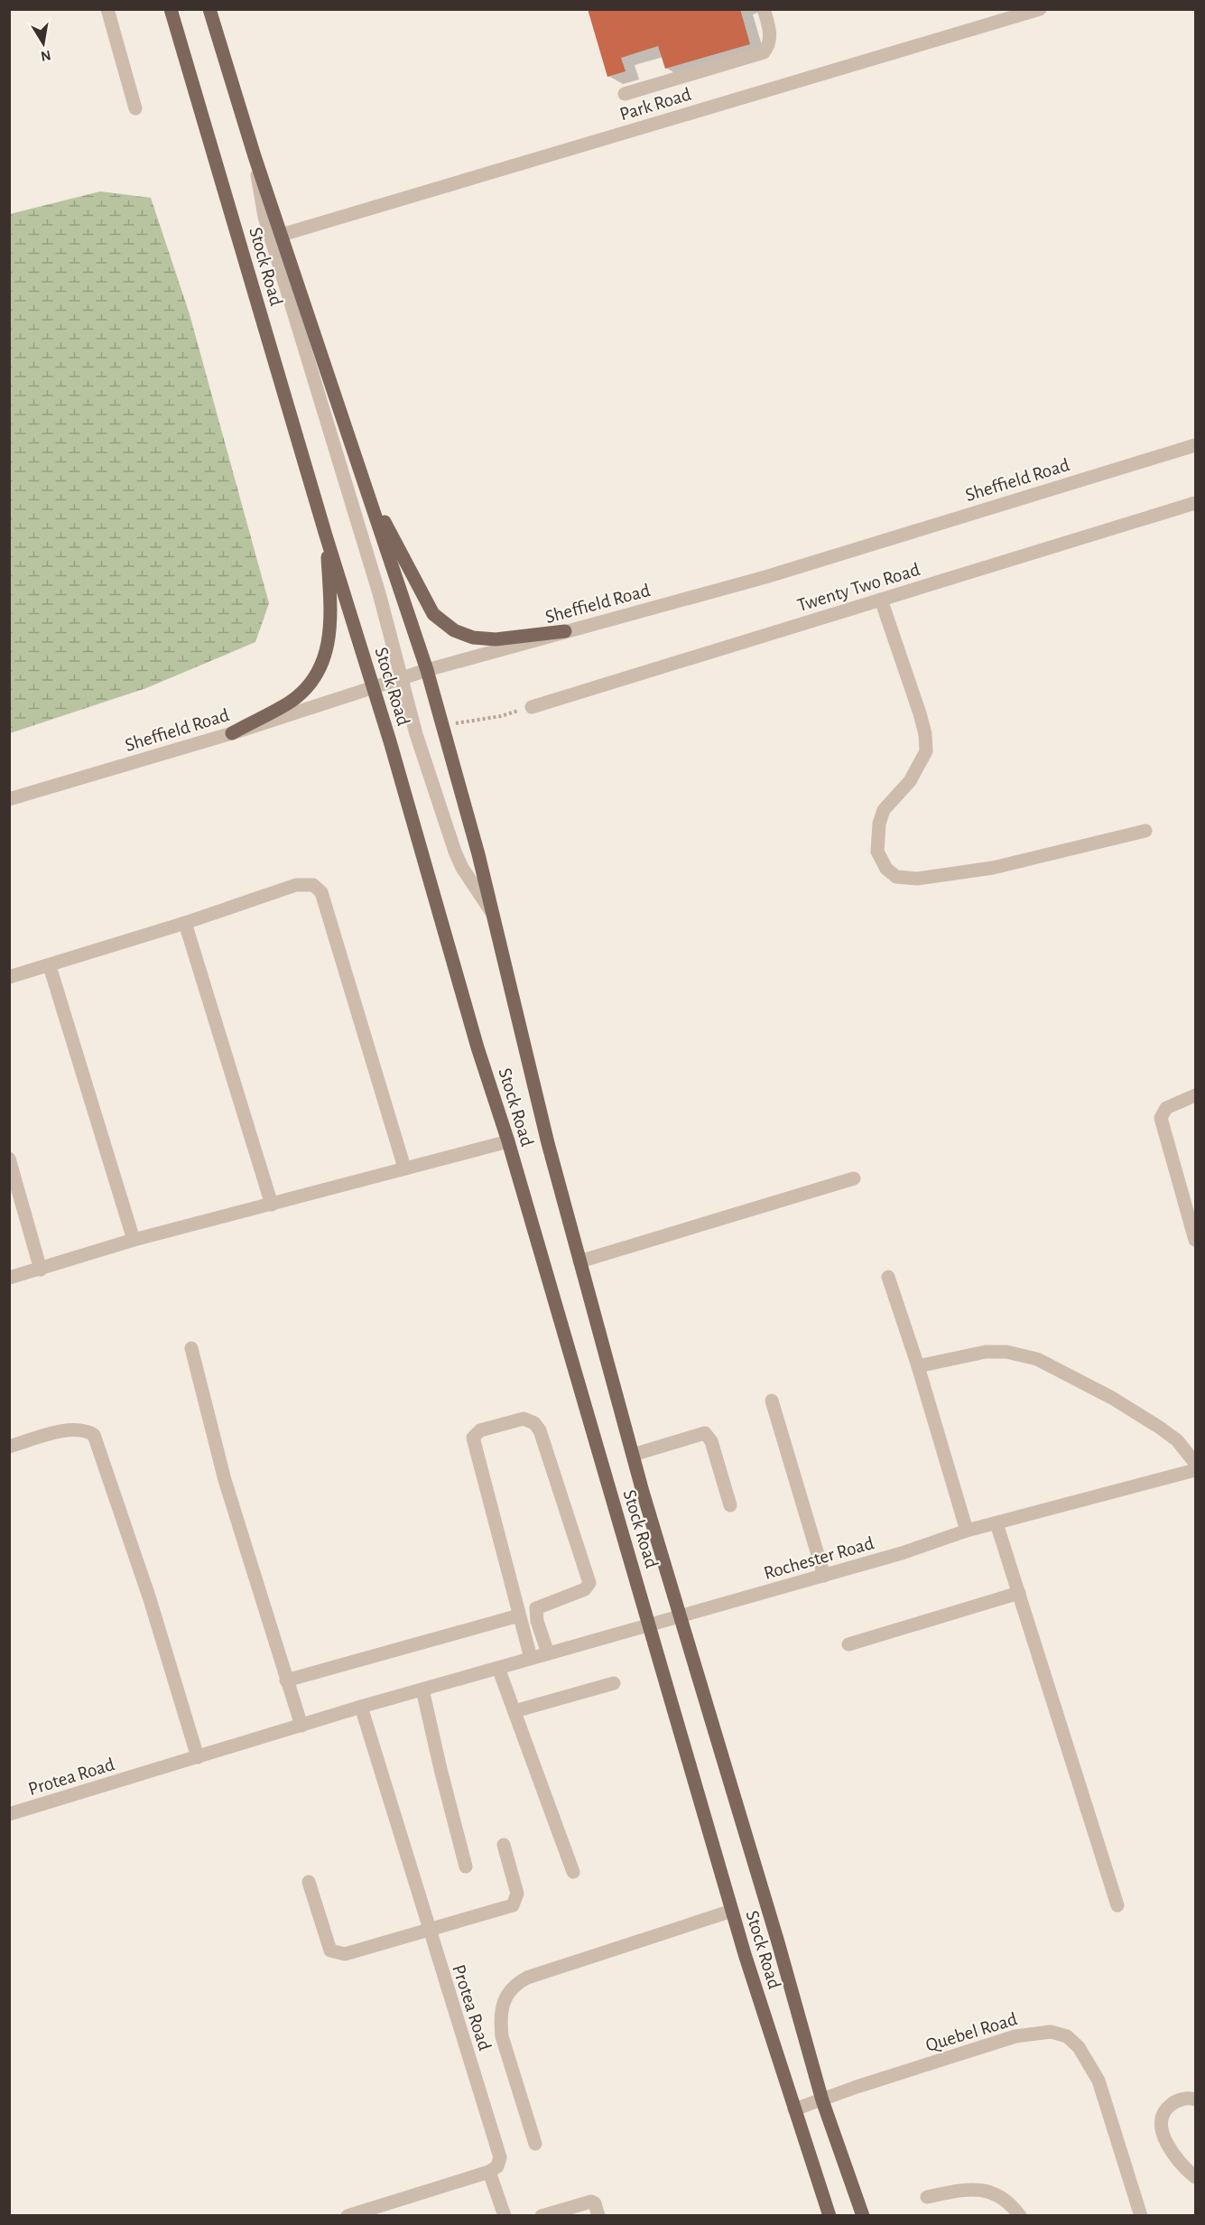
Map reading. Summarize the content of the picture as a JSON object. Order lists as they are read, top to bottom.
{
  "streets": {
    "main road": ["Stock Road"],
    "street": [
      "Park Road",
      "Sheffield Road",
      "Twenty Two Road",
      "Rochester Road",
      "Protea Road",
      "Quebel Road"
    ]
  },
  "crossings": [
    ["Park Road", "Stock Road"],
    ["Stock Road", "Sheffield Road"],
    ["Stock Road", "Rochester Road"],
    ["Stock Road", "Protea Road"],
    ["Stock Road", "Quebel Road"],
    ["Rochester Road", "Protea Road"]
  ],
  "north": "bottom"
}
